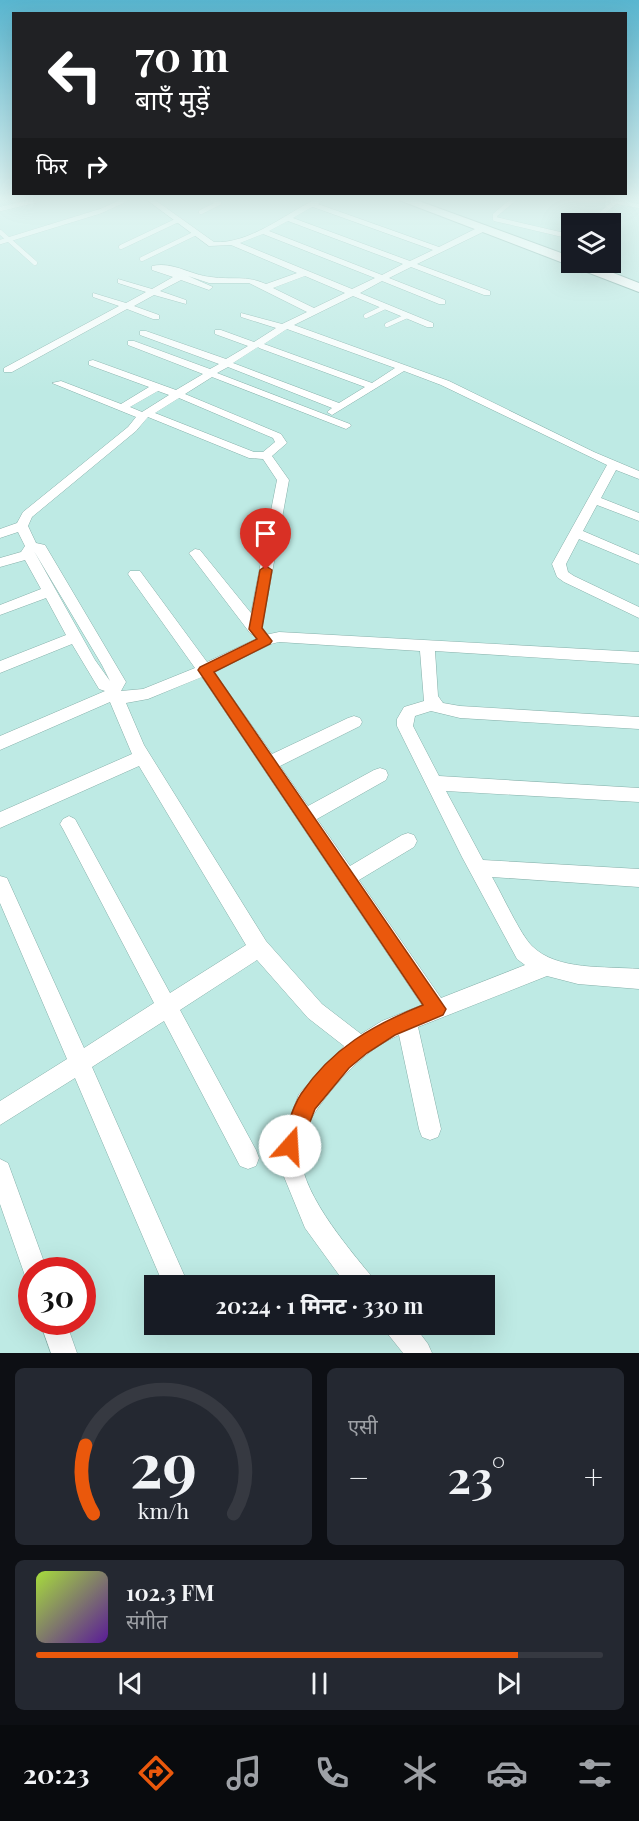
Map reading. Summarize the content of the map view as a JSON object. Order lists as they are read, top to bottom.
{
  "page": {
    "turn": ["70 m", "बाएँ मुड़ें"],
    "then": "फिर",
    "limit": "30",
    "trip": "20:24 · 1 मिनट · 330 m",
    "tile": "एसी",
    "heat": ["−", "23°", "+"],
    "song": ["102.3 FM", "संगीत"],
    "tabs": "20:23",
    "gauge": ["29", "km/h"]
  }
}
